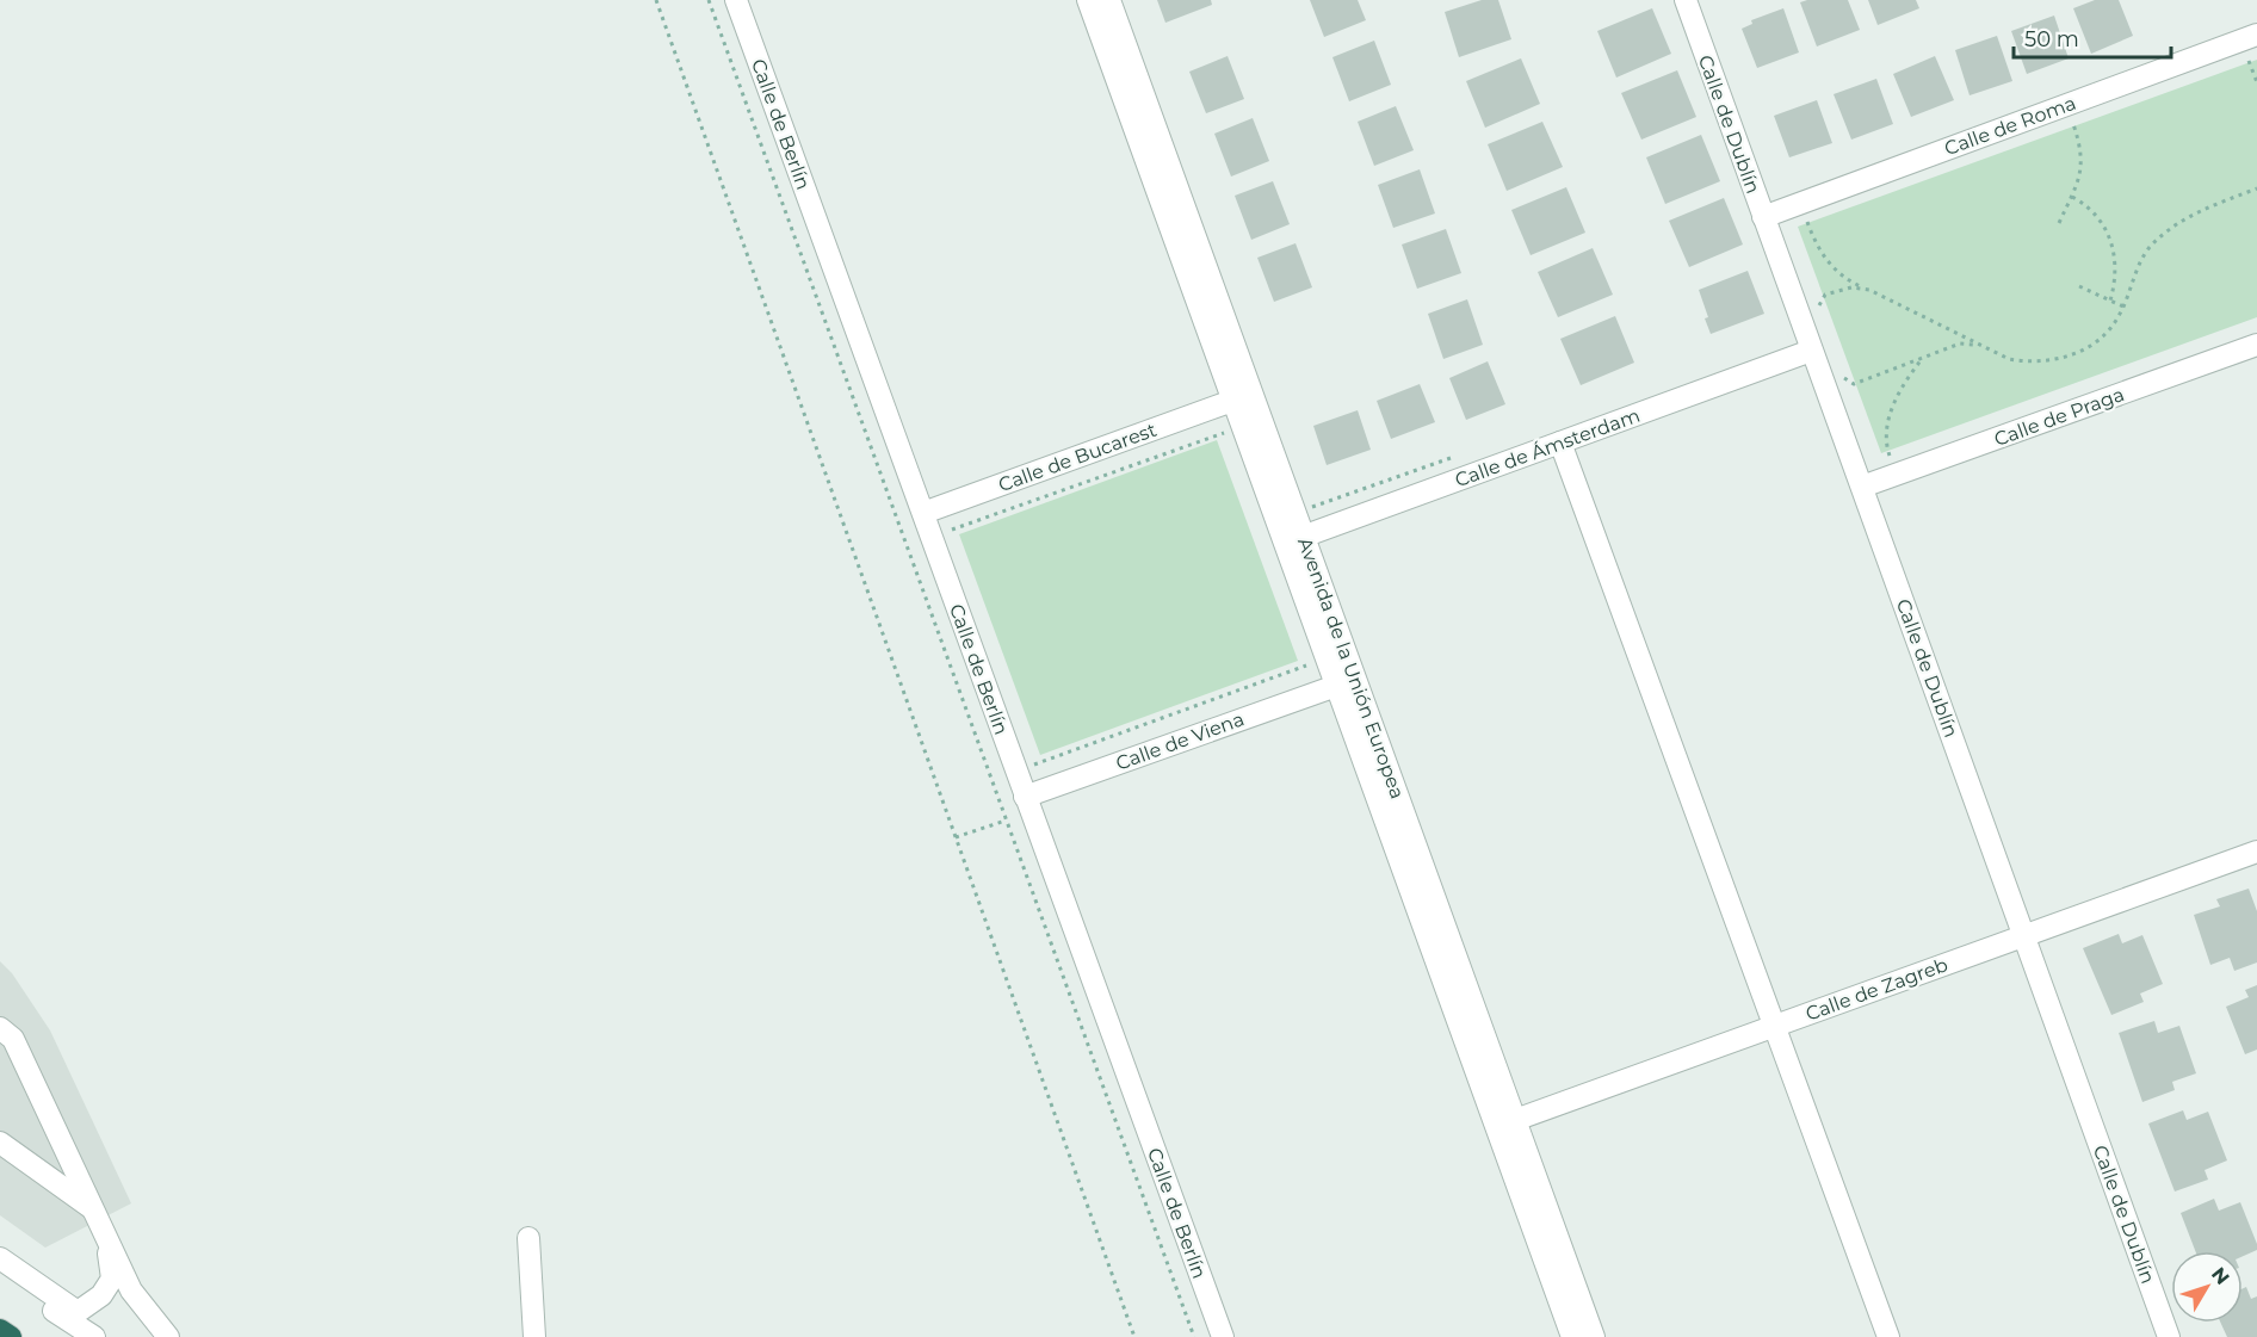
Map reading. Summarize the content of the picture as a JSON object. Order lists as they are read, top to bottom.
{
  "streets": {
    "street": [
      "Calle de Berlín",
      "Calle de Dublín",
      "Calle de Roma",
      "Calle de Praga",
      "Calle de Ámsterdam",
      "Calle de Bucarest",
      "Avenida de la Unión Europea",
      "Calle de Viena",
      "Calle de Zagreb"
    ]
  },
  "crossings": [
    ["Calle de Berlín", "Calle de Bucarest"],
    ["Calle de Berlín", "Calle de Viena"],
    ["Calle de Dublín", "Calle de Roma"],
    ["Calle de Dublín", "Calle de Praga"],
    ["Calle de Dublín", "Calle de Ámsterdam"],
    ["Calle de Dublín", "Calle de Zagreb"],
    ["Calle de Ámsterdam", "Avenida de la Unión Europea"],
    ["Calle de Bucarest", "Avenida de la Unión Europea"],
    ["Avenida de la Unión Europea", "Calle de Viena"],
    ["Avenida de la Unión Europea", "Calle de Zagreb"]
  ],
  "scale_bar": "50 m",
  "north": "top right"
}
